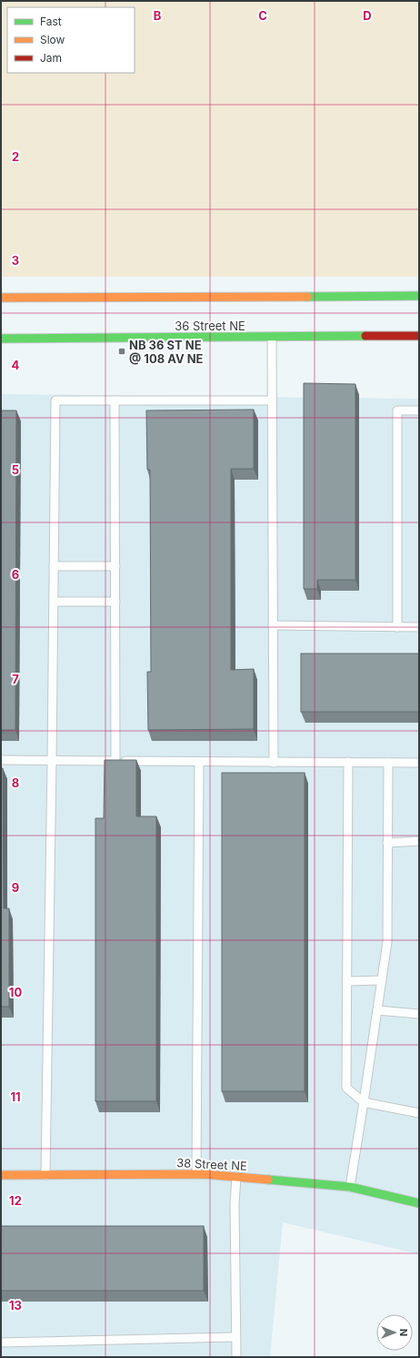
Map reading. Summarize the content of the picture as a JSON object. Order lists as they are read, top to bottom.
{
  "streets": {
    "street": ["36 Street NE", "38 Street NE"]
  },
  "places": {
    "transit": ["NB 36 ST NE @ 108 AV NE"]
  },
  "legend": ["Fast", "Slow", "Jam"],
  "north": "right",
  "grid": {
    "columns": ["B", "C", "D"],
    "rows": [
      "2",
      "3",
      "4",
      "5",
      "6",
      "7",
      "8",
      "9",
      "10",
      "11",
      "12",
      "13"
    ]
  }
}
